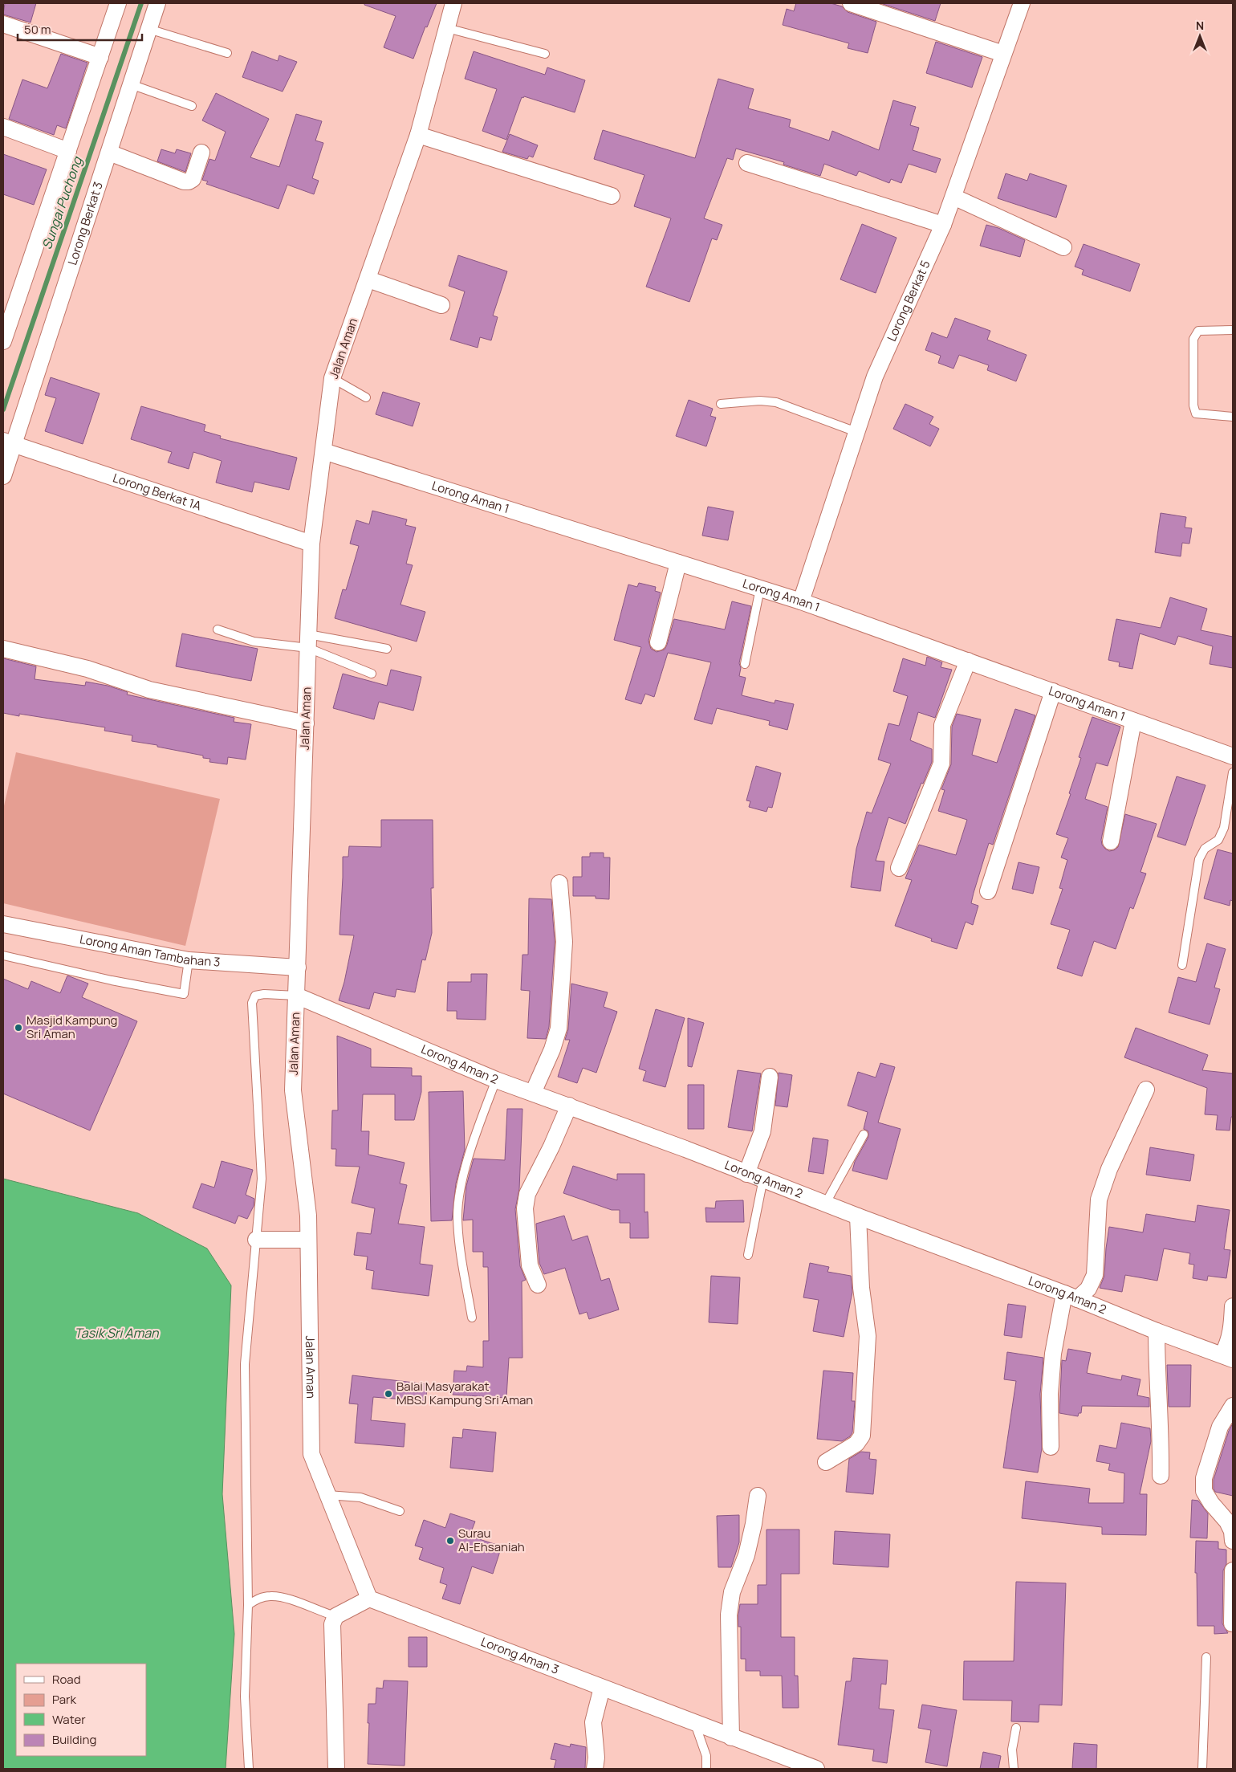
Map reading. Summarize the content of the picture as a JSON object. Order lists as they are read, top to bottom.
{
  "streets": {
    "street": [
      "Lorong Berkat 3",
      "Lorong Berkat 5",
      "Jalan Aman",
      "Lorong Berkat 1A",
      "Lorong Aman 1",
      "Lorong Aman Tambahan 3",
      "Lorong Aman 2",
      "Lorong Aman 3"
    ]
  },
  "crossings": [
    ["Lorong Berkat 3", "Lorong Berkat 1A"],
    ["Lorong Berkat 5", "Lorong Aman 1"],
    ["Jalan Aman", "Lorong Berkat 1A"],
    ["Jalan Aman", "Lorong Aman 1"],
    ["Jalan Aman", "Lorong Aman Tambahan 3"],
    ["Jalan Aman", "Lorong Aman 2"]
  ],
  "water": ["Sungai Puchong", "Tasik Sri Aman"],
  "places": ["Masjid Kampung Sri Aman", "Balai Masyarakat MBSJ Kampung Sri Aman", "Surau Al-Ehsaniah"],
  "legend": [
    "Road",
    "Park",
    "Water",
    "Building"
  ],
  "scale_bar": "50 m",
  "north": "top"
}
